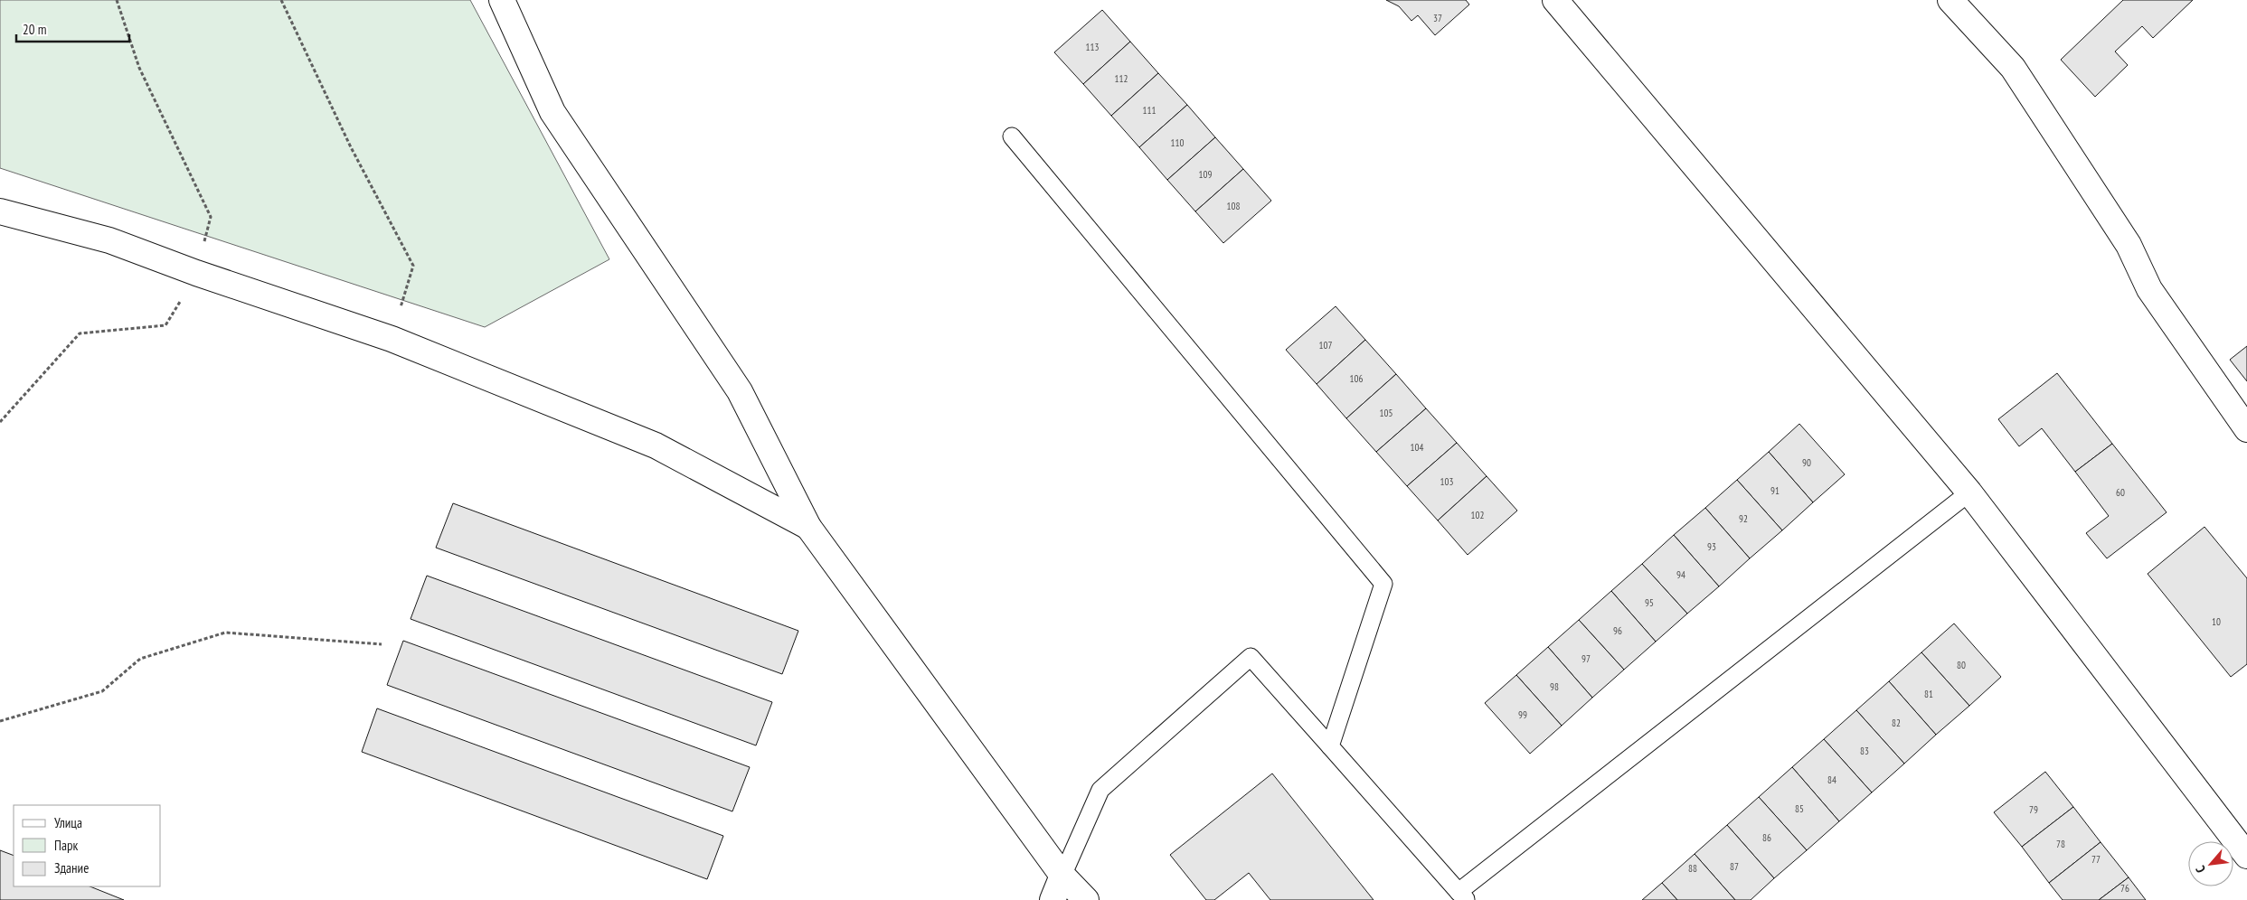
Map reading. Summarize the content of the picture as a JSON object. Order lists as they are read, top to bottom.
{
  "house_numbers": [
    "37",
    "113",
    "112",
    "111",
    "110",
    "109",
    "108",
    "107",
    "106",
    "105",
    "104",
    "90",
    "103",
    "91",
    "60",
    "102",
    "92",
    "93",
    "94",
    "95",
    "10",
    "96",
    "97",
    "80",
    "98",
    "81",
    "99",
    "82",
    "83",
    "84",
    "85",
    "79",
    "86",
    "78",
    "77",
    "87",
    "88",
    "76"
  ],
  "legend": ["Улица", "Парк", "Здание"],
  "scale_bar": "20 m",
  "north": "bottom left"
}
